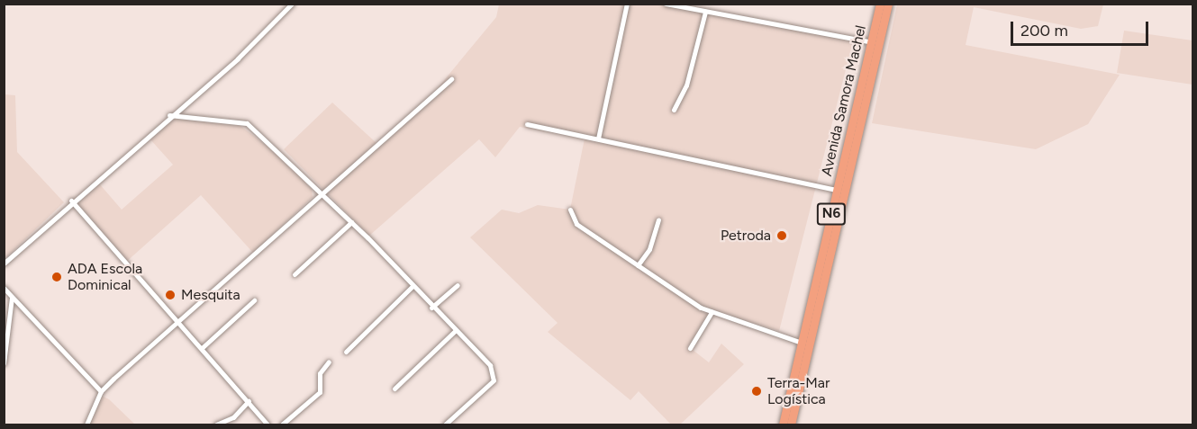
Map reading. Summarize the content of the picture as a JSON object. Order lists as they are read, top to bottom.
{
  "streets": {
    "highway": ["Avenida Samora Machel", "N6"]
  },
  "places": [
    "Petroda",
    "ADA Escola Dominical",
    "Mesquita",
    "Terra-Mar Logística"
  ],
  "scale_bar": "200 m"
}
